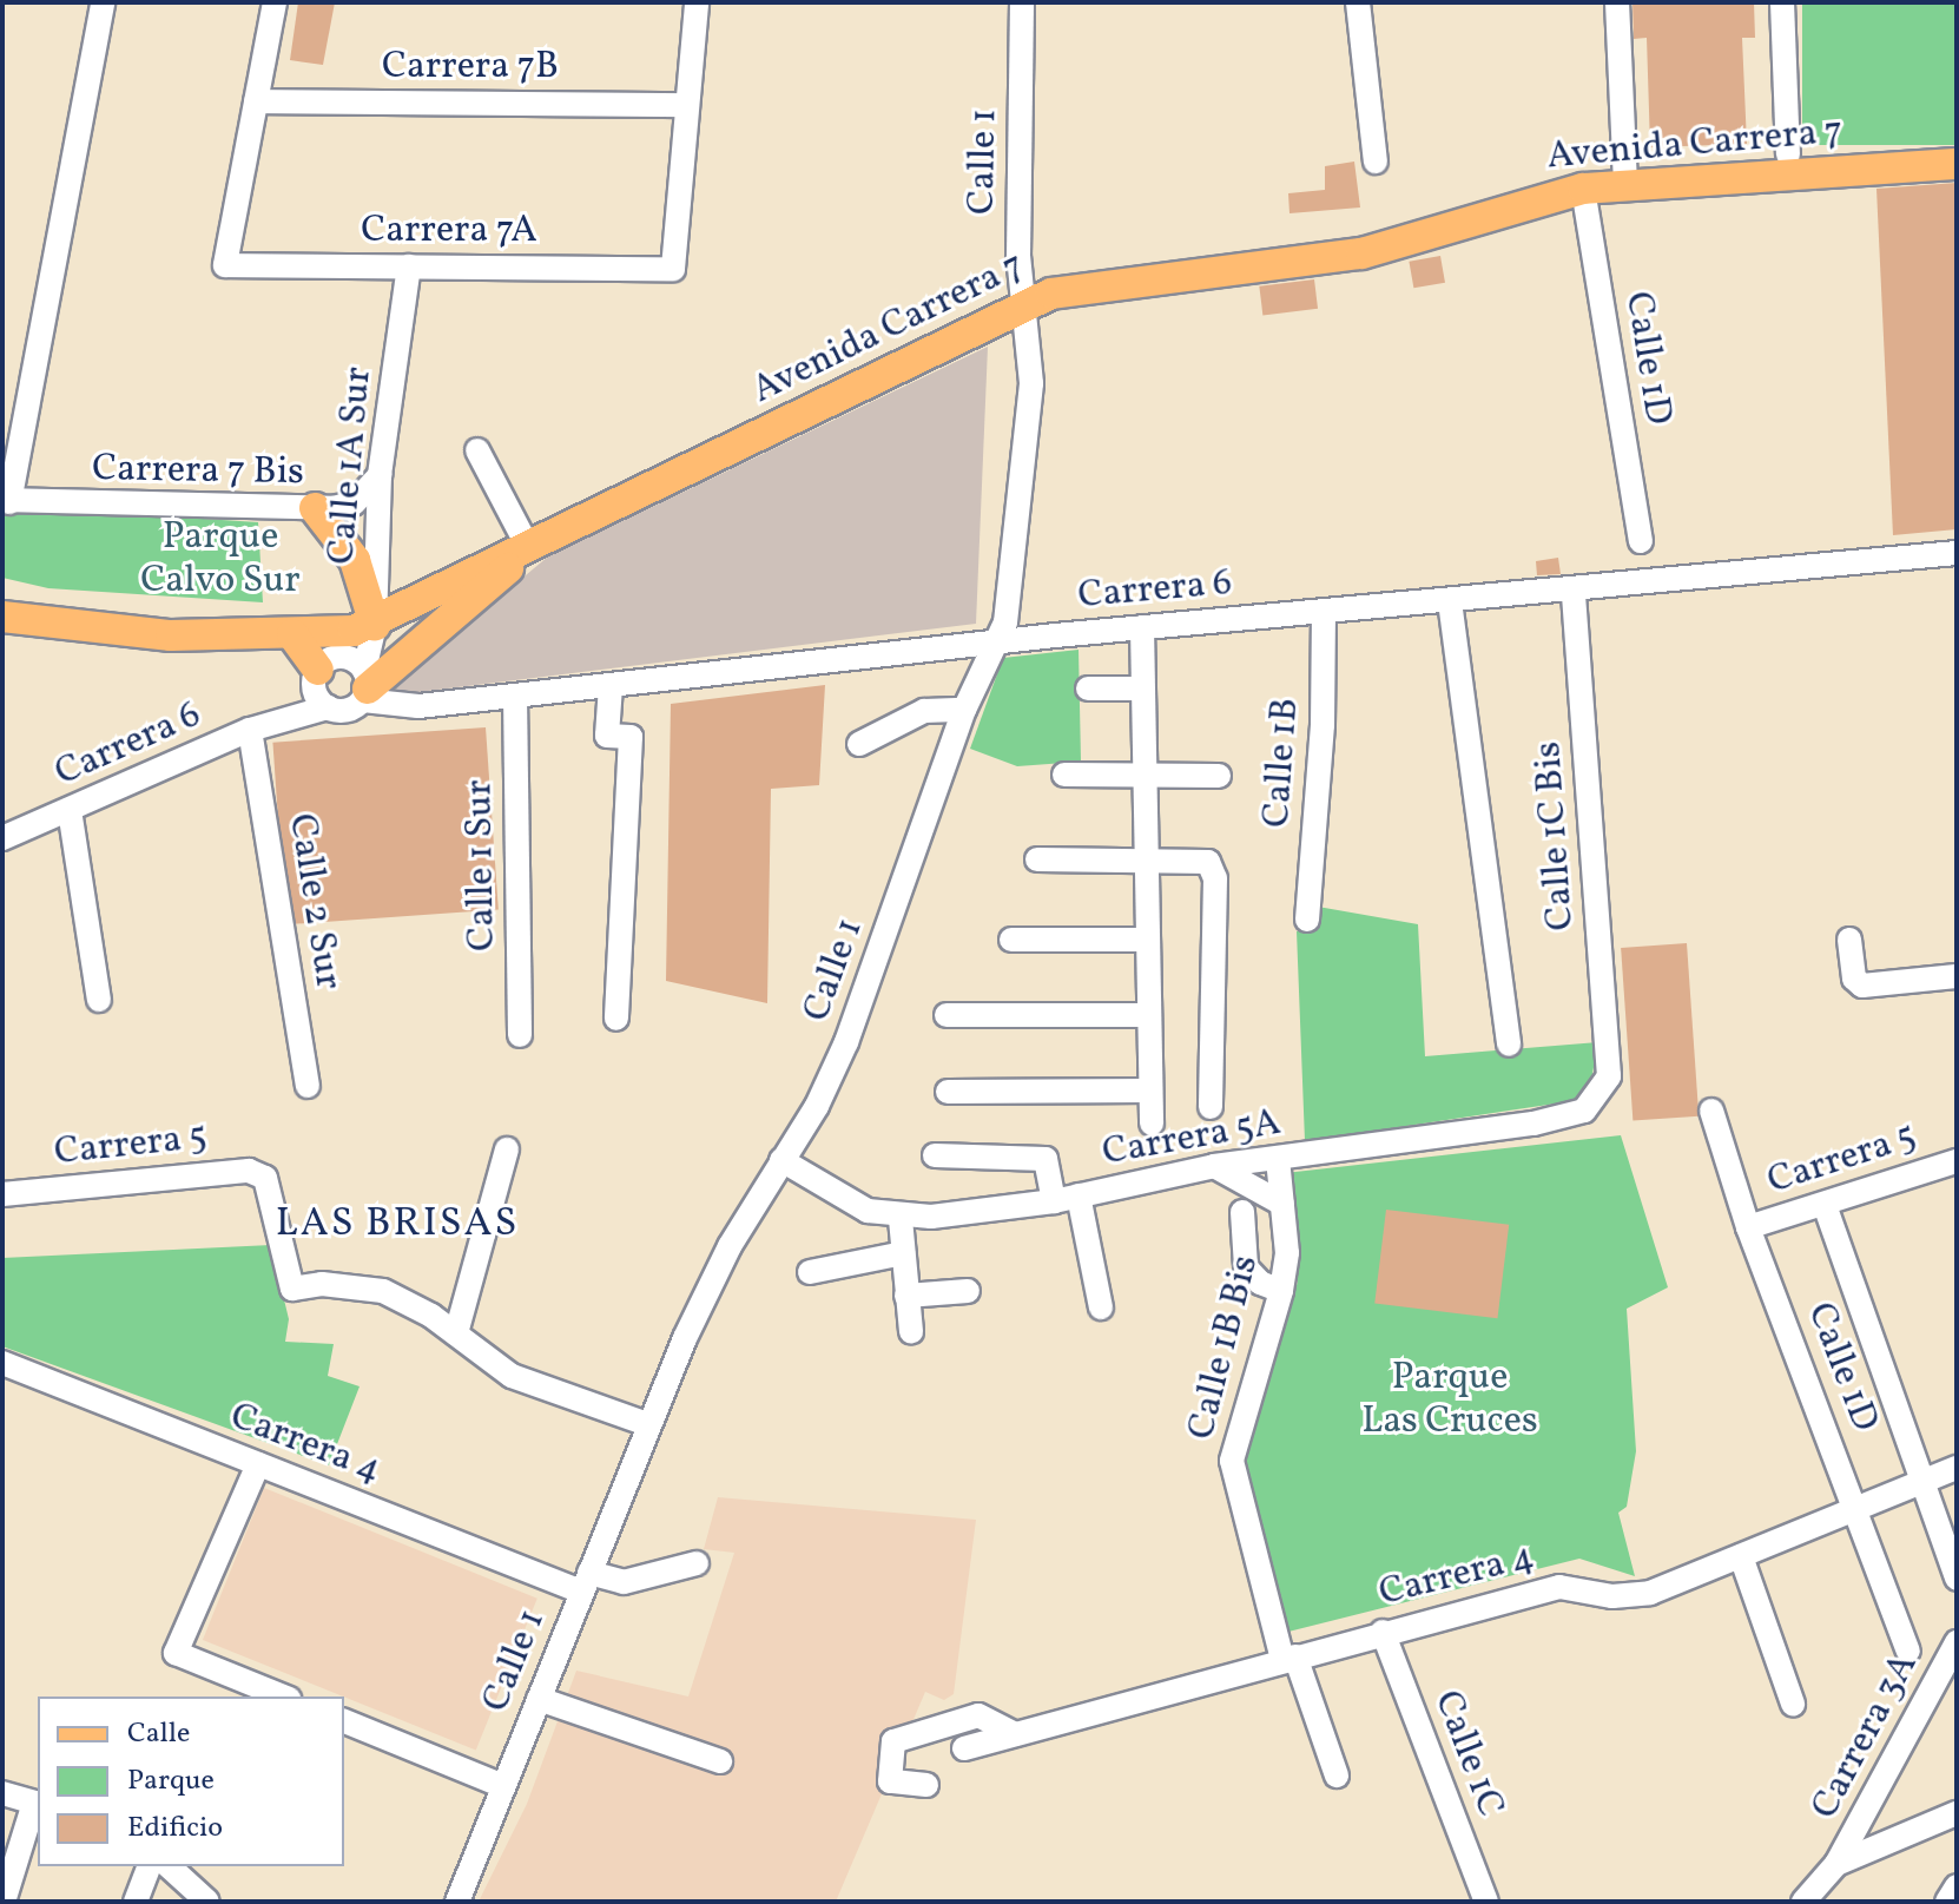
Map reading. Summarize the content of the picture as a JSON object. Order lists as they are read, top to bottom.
{
  "streets": {
    "main road": ["Avenida Carrera 7"],
    "street": [
      "Carrera 7B",
      "Calle 1",
      "Carrera 7A",
      "Calle 1D",
      "Calle 1A Sur",
      "Carrera 7 Bis",
      "Carrera 6",
      "Calle 1B",
      "Calle 1C Bis",
      "Calle 1 Sur",
      "Calle 2 Sur",
      "Carrera 5A",
      "Carrera 5",
      "Calle 1B Bis",
      "Carrera 4",
      "Carrera 3A",
      "Calle 1C"
    ]
  },
  "crossings": [
    ["Carrera 7B", "Carrera 7A"],
    ["Avenida Carrera 7", "Calle 1"],
    ["Avenida Carrera 7", "Calle 1D"],
    ["Avenida Carrera 7", "Calle 1A Sur"],
    ["Calle 1", "Carrera 6"],
    ["Calle 1", "Carrera 5A"],
    ["Calle 1", "Carrera 4"],
    ["Carrera 7A", "Calle 1A Sur"],
    ["Calle 1D", "Carrera 5"],
    ["Calle 1D", "Carrera 4"],
    ["Calle 1A Sur", "Carrera 7 Bis"],
    ["Calle 1A Sur", "Carrera 6"],
    ["Carrera 6", "Calle 1B"],
    ["Carrera 6", "Calle 1C Bis"],
    ["Carrera 6", "Calle 1 Sur"],
    ["Carrera 6", "Calle 2 Sur"],
    ["Calle 1C Bis", "Carrera 5A"],
    ["Carrera 5A", "Calle 1B Bis"],
    ["Calle 1B Bis", "Carrera 4"],
    ["Carrera 4", "Calle 1C"]
  ],
  "districts": ["LAS BRISAS"],
  "parks": ["Parque Calvo Sur", "Parque Las Cruces"],
  "legend": ["Calle", "Parque", "Edificio"]
}
